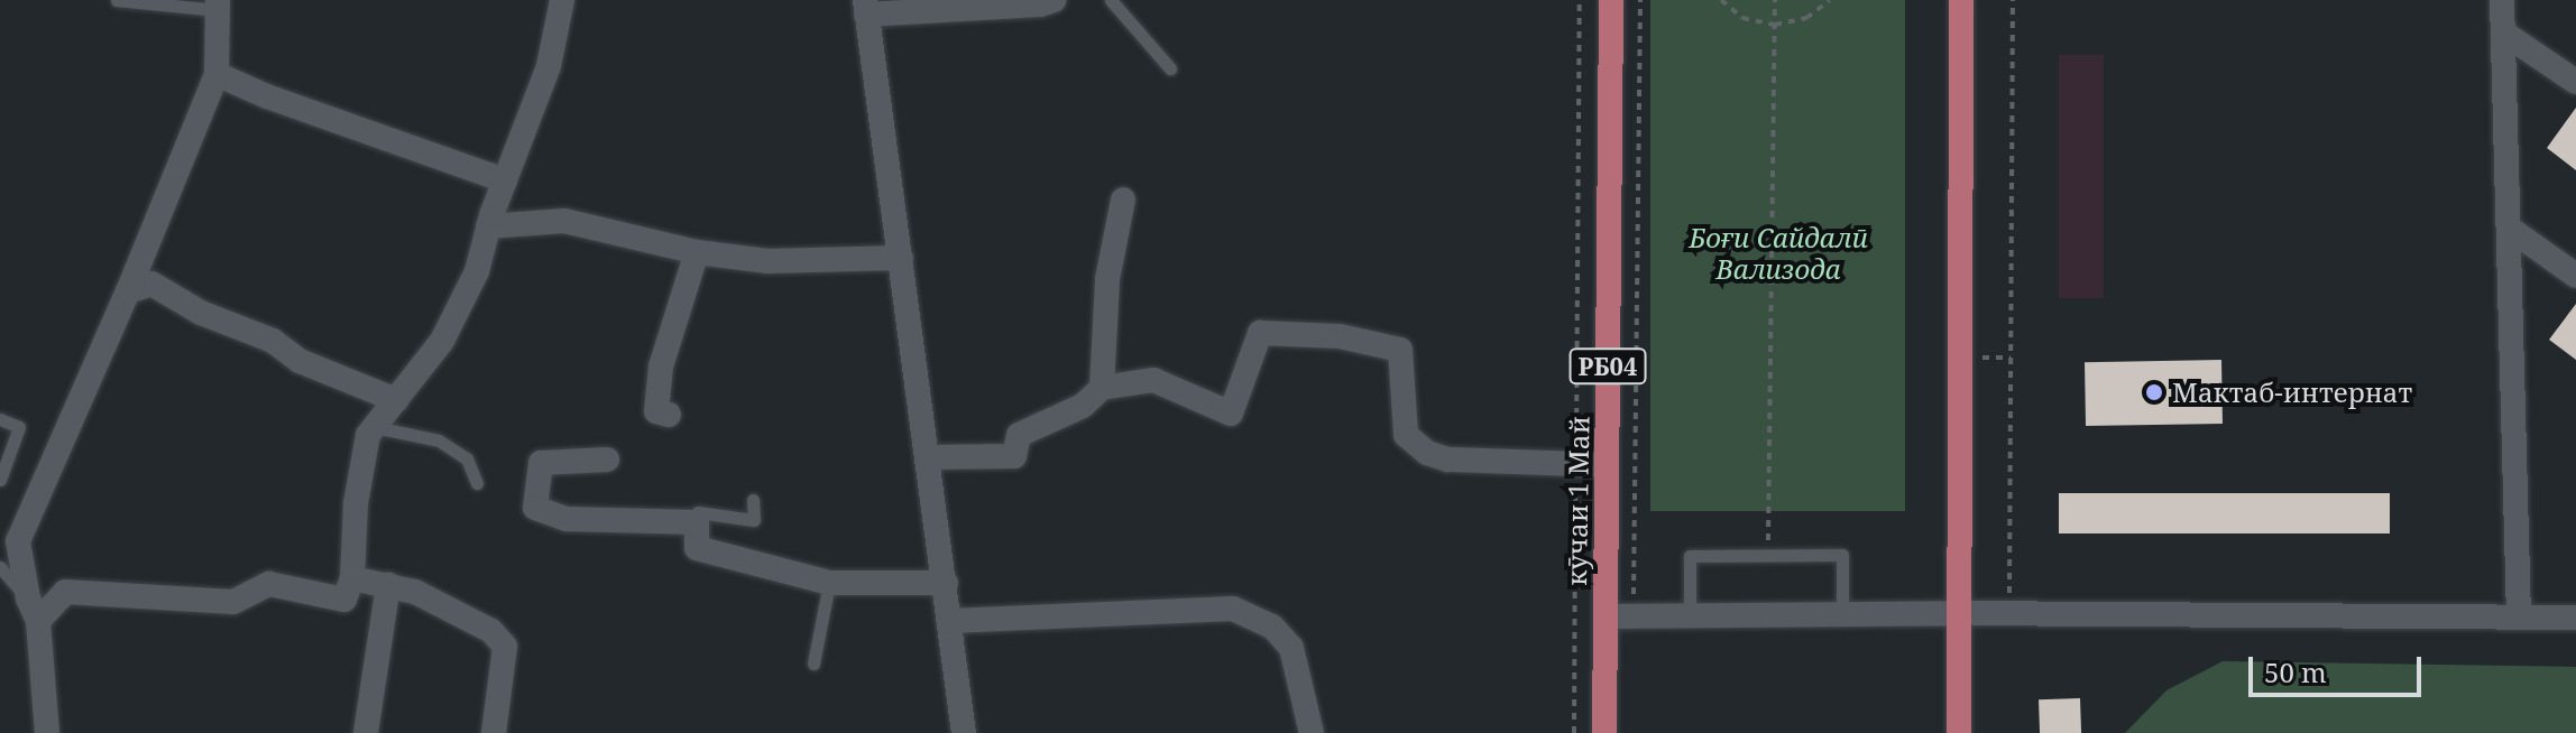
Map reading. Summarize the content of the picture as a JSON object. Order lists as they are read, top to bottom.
{
  "streets": {
    "main road": ["РБ04", "кӯчаи 1 Май"]
  },
  "parks": ["Боғи Сайдалӣ Вализода"],
  "places": ["Мактаб-интернат"],
  "scale_bar": "50 m"
}
